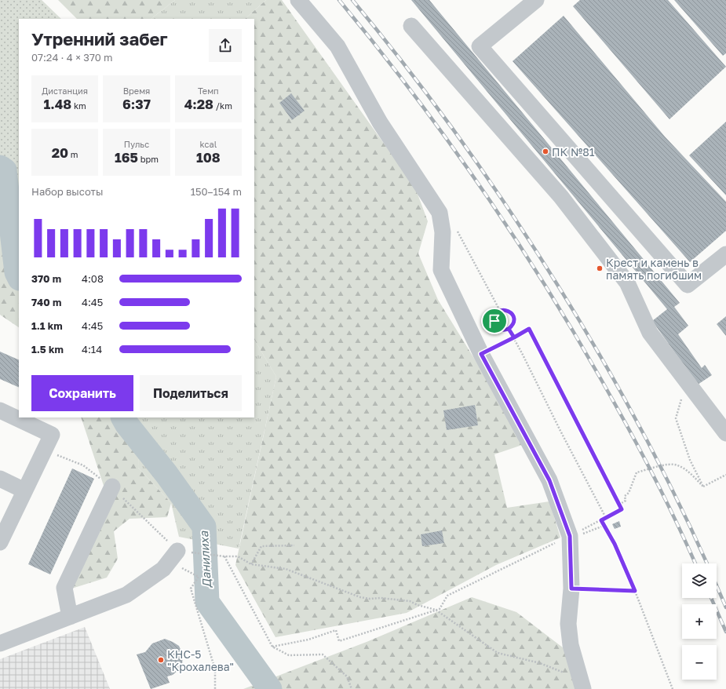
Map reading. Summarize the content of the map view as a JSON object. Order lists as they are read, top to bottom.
{
  "water": ["Данилиха"],
  "places": ["ПК №81", "Крест и камень в память погибшим", "КНС-5 \"Крохалева\""],
  "page": {
    "heading": ["Утренний забег", "07:24 · 4 × 370 m"],
    "stats": [
      ["Дистанция", "1.48 km"],
      ["Время", "6:37"],
      ["Темп", "4:28 /km"],
      ["20 m"],
      ["Пульс", "165 bpm"],
      ["kcal", "108"]
    ],
    "chart": ["Набор высоты", "150–154 m"],
    "list": [
      {
        "name": "370 m",
        "note": "4:08"
      },
      {
        "name": "740 m",
        "note": "4:45"
      },
      {
        "name": "1.1 km",
        "note": "4:45"
      },
      {
        "name": "1.5 km",
        "note": "4:14"
      }
    ],
    "buttons": ["Сохранить", "Поделиться"],
    "map_buttons": ["+", "−"]
  }
}
